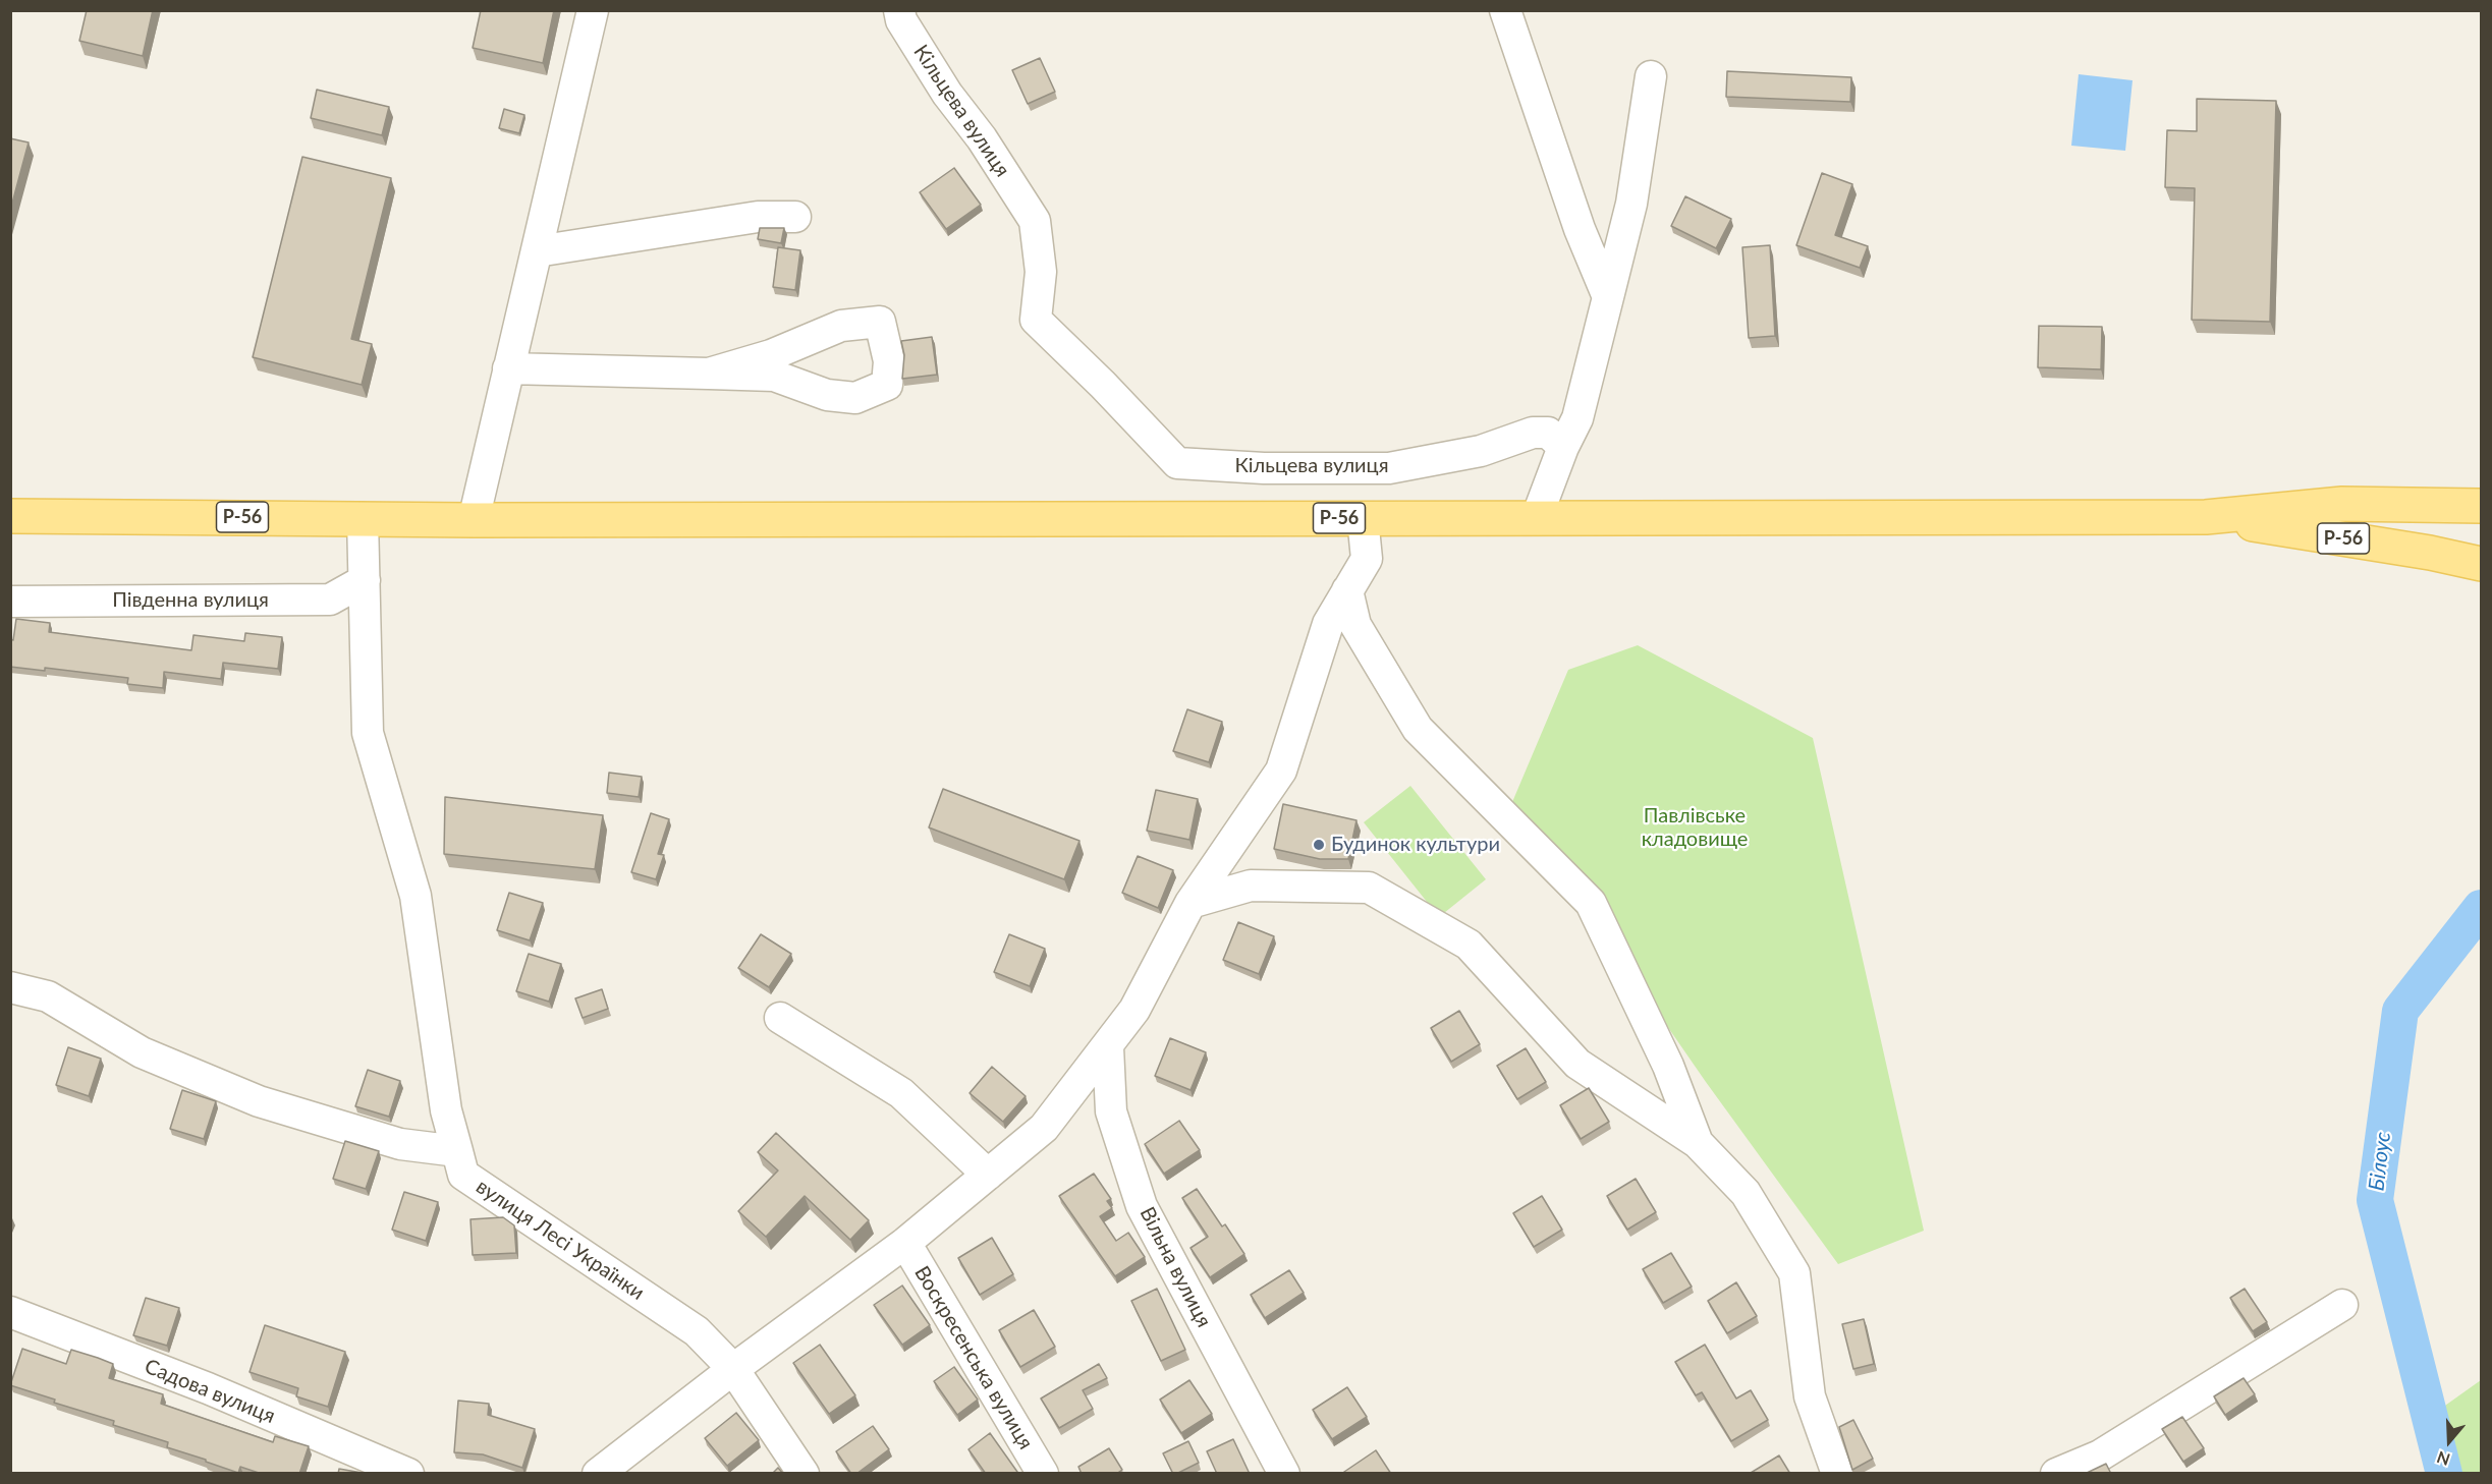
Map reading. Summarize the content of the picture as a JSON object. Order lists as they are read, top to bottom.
{
  "streets": {
    "main road": ["Р-56"],
    "street": [
      "Кільцева вулиця",
      "Південна вулиця",
      "вулиця Лесі Українки",
      "Вільна вулиця",
      "Воскресенська вулиця",
      "Садова вулиця"
    ]
  },
  "crossings": [
    ["Р-56", "вулиця Лесі Українки"],
    ["Південна вулиця", "вулиця Лесі Українки"]
  ],
  "water": ["Білоус"],
  "parks": ["Павлівське кладовище"],
  "places": ["Будинок культури"],
  "north": "bottom"
}
